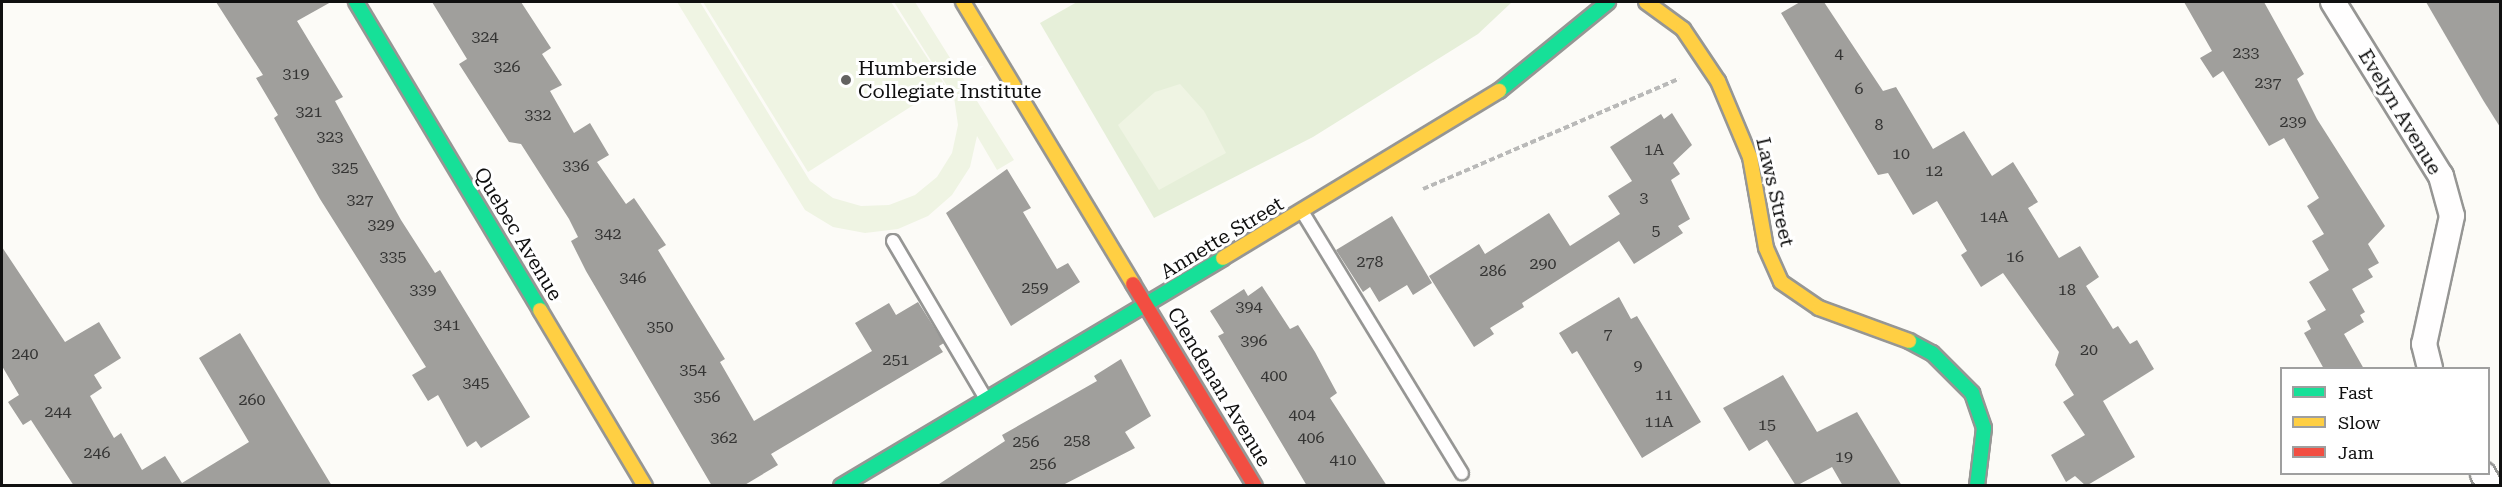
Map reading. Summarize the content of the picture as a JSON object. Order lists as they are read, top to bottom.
{
  "streets": {
    "street": [
      "Evelyn Avenue",
      "Laws Street",
      "Quebec Avenue",
      "Annette Street",
      "Clendenan Avenue"
    ]
  },
  "crossings": [
    ["Annette Street", "Clendenan Avenue"]
  ],
  "places": ["Humberside Collegiate Institute"],
  "house_numbers": [
    "324",
    "233",
    "4",
    "326",
    "319",
    "237",
    "6",
    "321",
    "332",
    "239",
    "8",
    "323",
    "1A",
    "10",
    "336",
    "325",
    "12",
    "3",
    "327",
    "14A",
    "329",
    "5",
    "342",
    "335",
    "16",
    "278",
    "290",
    "286",
    "346",
    "259",
    "339",
    "18",
    "394",
    "341",
    "350",
    "7",
    "396",
    "20",
    "240",
    "251",
    "9",
    "354",
    "400",
    "345",
    "11",
    "356",
    "260",
    "244",
    "404",
    "11A",
    "15",
    "362",
    "406",
    "258",
    "256",
    "246",
    "19",
    "410",
    "256"
  ],
  "legend": ["Fast", "Slow", "Jam"]
}
